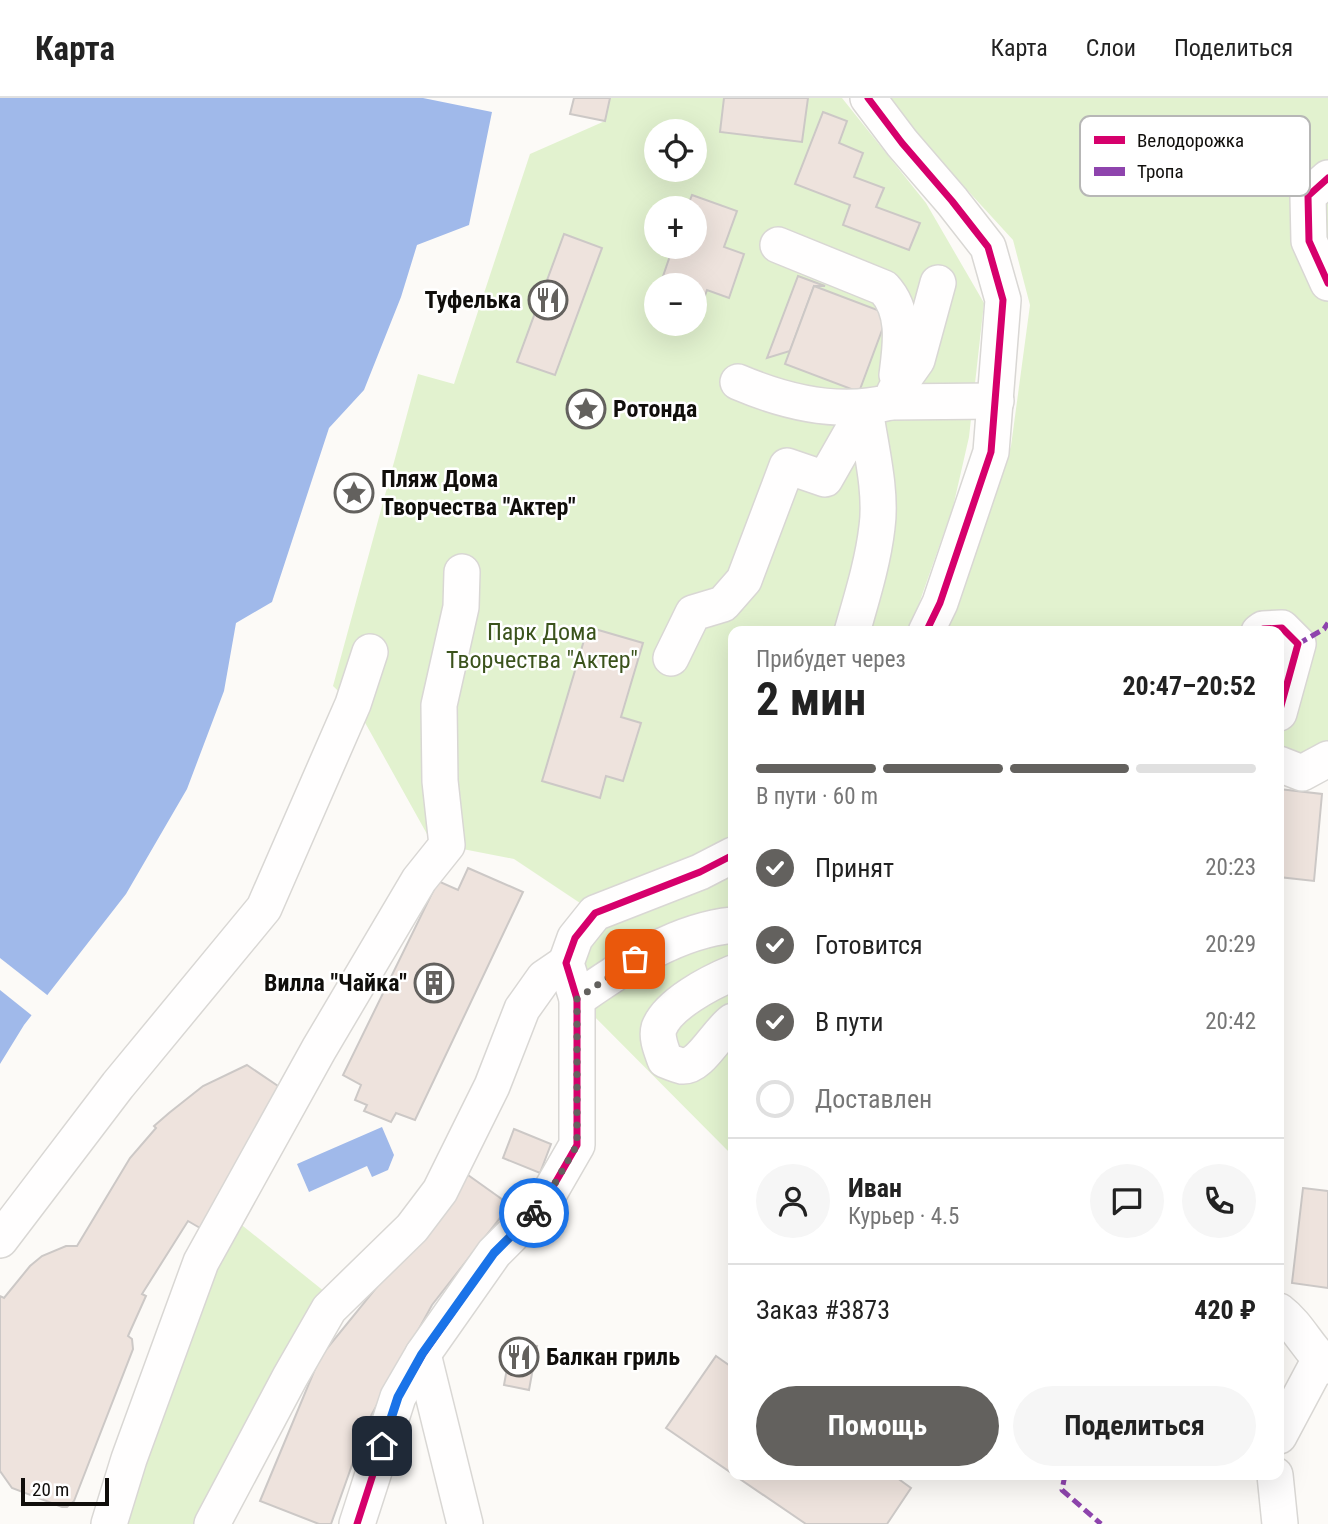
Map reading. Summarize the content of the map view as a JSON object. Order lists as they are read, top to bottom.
{
  "parks": ["Парк Дома Творчества \"Актер\""],
  "places": {
    "restaurant": ["Туфелька", "Балкан гриль"],
    "place": ["Ротонда", "Пляж Дома Творчества \"Актер\""],
    "building": ["Вилла \"Чайка\""]
  },
  "legend": ["Велодорожка", "Тропа"],
  "scale_bar": "20 m",
  "page": {
    "header": "Карта",
    "nav": ["Карта", "Слои", "Поделиться"],
    "map_buttons": ["+", "−"],
    "heading": ["2 мин", "Прибудет через", "20:47–20:52"],
    "panel": [
      "Иван",
      "Курьер · 4.5",
      "Заказ #3873",
      "420 ₽"
    ],
    "bar": "В пути · 60 m",
    "list": [
      ["Принят", "20:23"],
      ["Готовится", "20:29"],
      ["В пути", "20:42"],
      "Доставлен"
    ],
    "buttons": ["Помощь", "Поделиться"],
    "scale": "20 m"
  }
}
